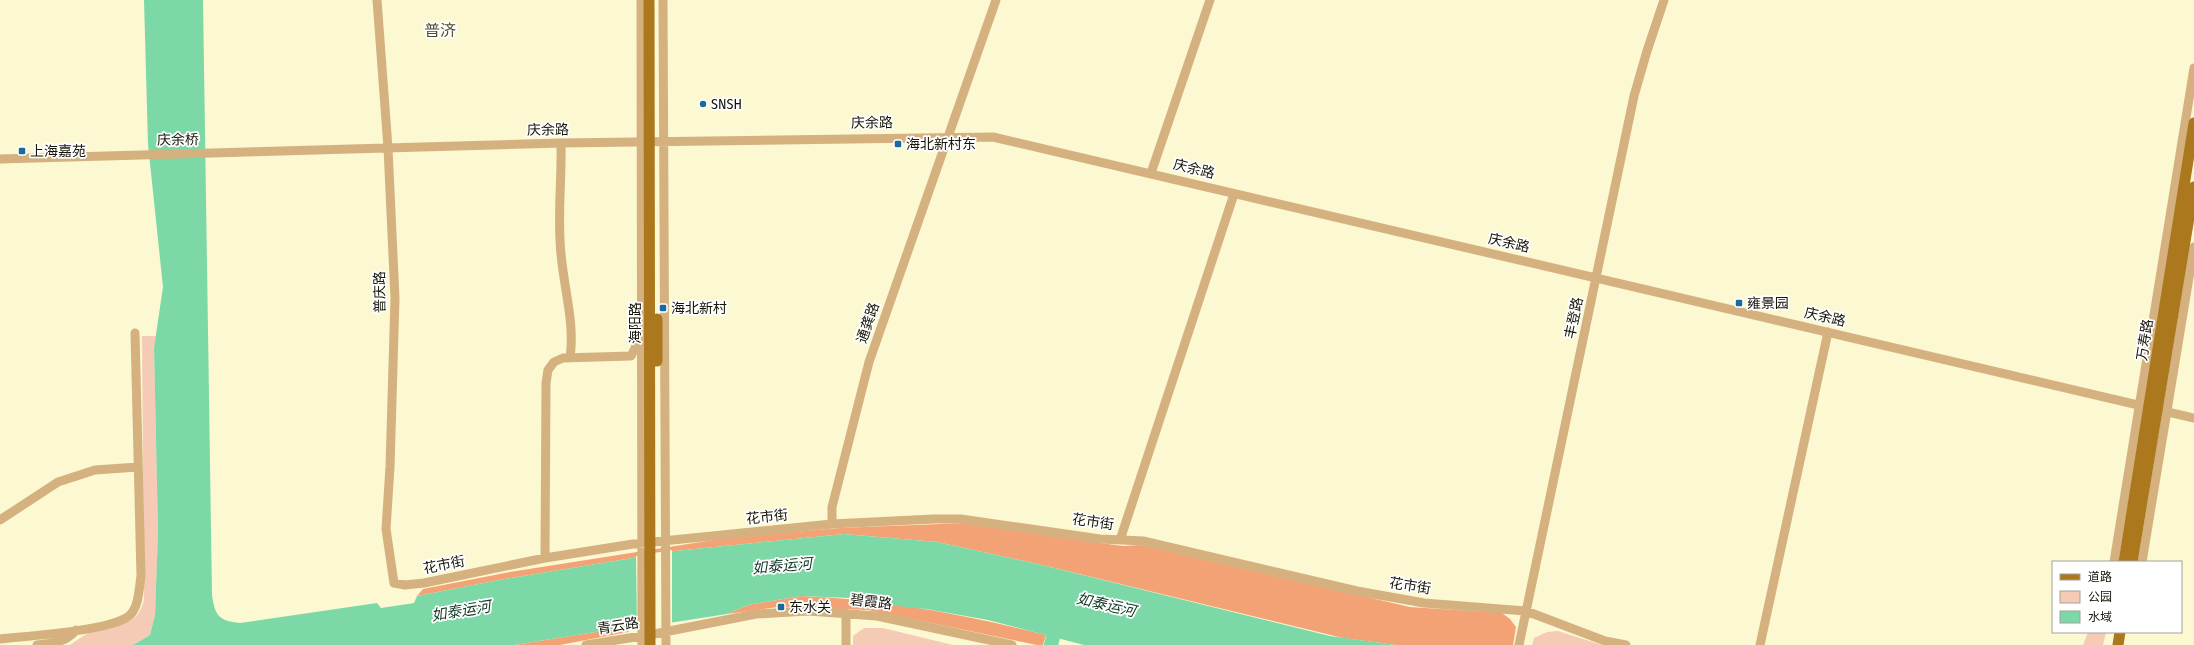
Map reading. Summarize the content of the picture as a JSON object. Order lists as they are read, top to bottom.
{
  "streets": {
    "main road": ["海阳路", "万寿路"],
    "street": [
      "庆余路",
      "庆余桥",
      "普庆路",
      "丰登路",
      "通龚路",
      "花市街",
      "碧霞路",
      "青云路"
    ]
  },
  "crossings": [
    ["庆余路", "庆余桥"],
    ["庆余路", "普庆路"],
    ["庆余路", "丰登路"],
    ["庆余路", "海阳路"],
    ["庆余路", "通龚路"],
    ["庆余路", "万寿路"],
    ["普庆路", "花市街"],
    ["丰登路", "花市街"],
    ["海阳路", "碧霞路"],
    ["海阳路", "青云路"],
    ["通龚路", "花市街"],
    ["碧霞路", "青云路"]
  ],
  "districts": ["普济"],
  "water": ["如泰运河"],
  "places": {
    "other": ["SNSH"],
    "transit": [
      "海北新村东",
      "上海嘉苑",
      "雍景园",
      "海北新村",
      "东水关"
    ]
  },
  "legend": ["道路", "公园", "水域"]
}
